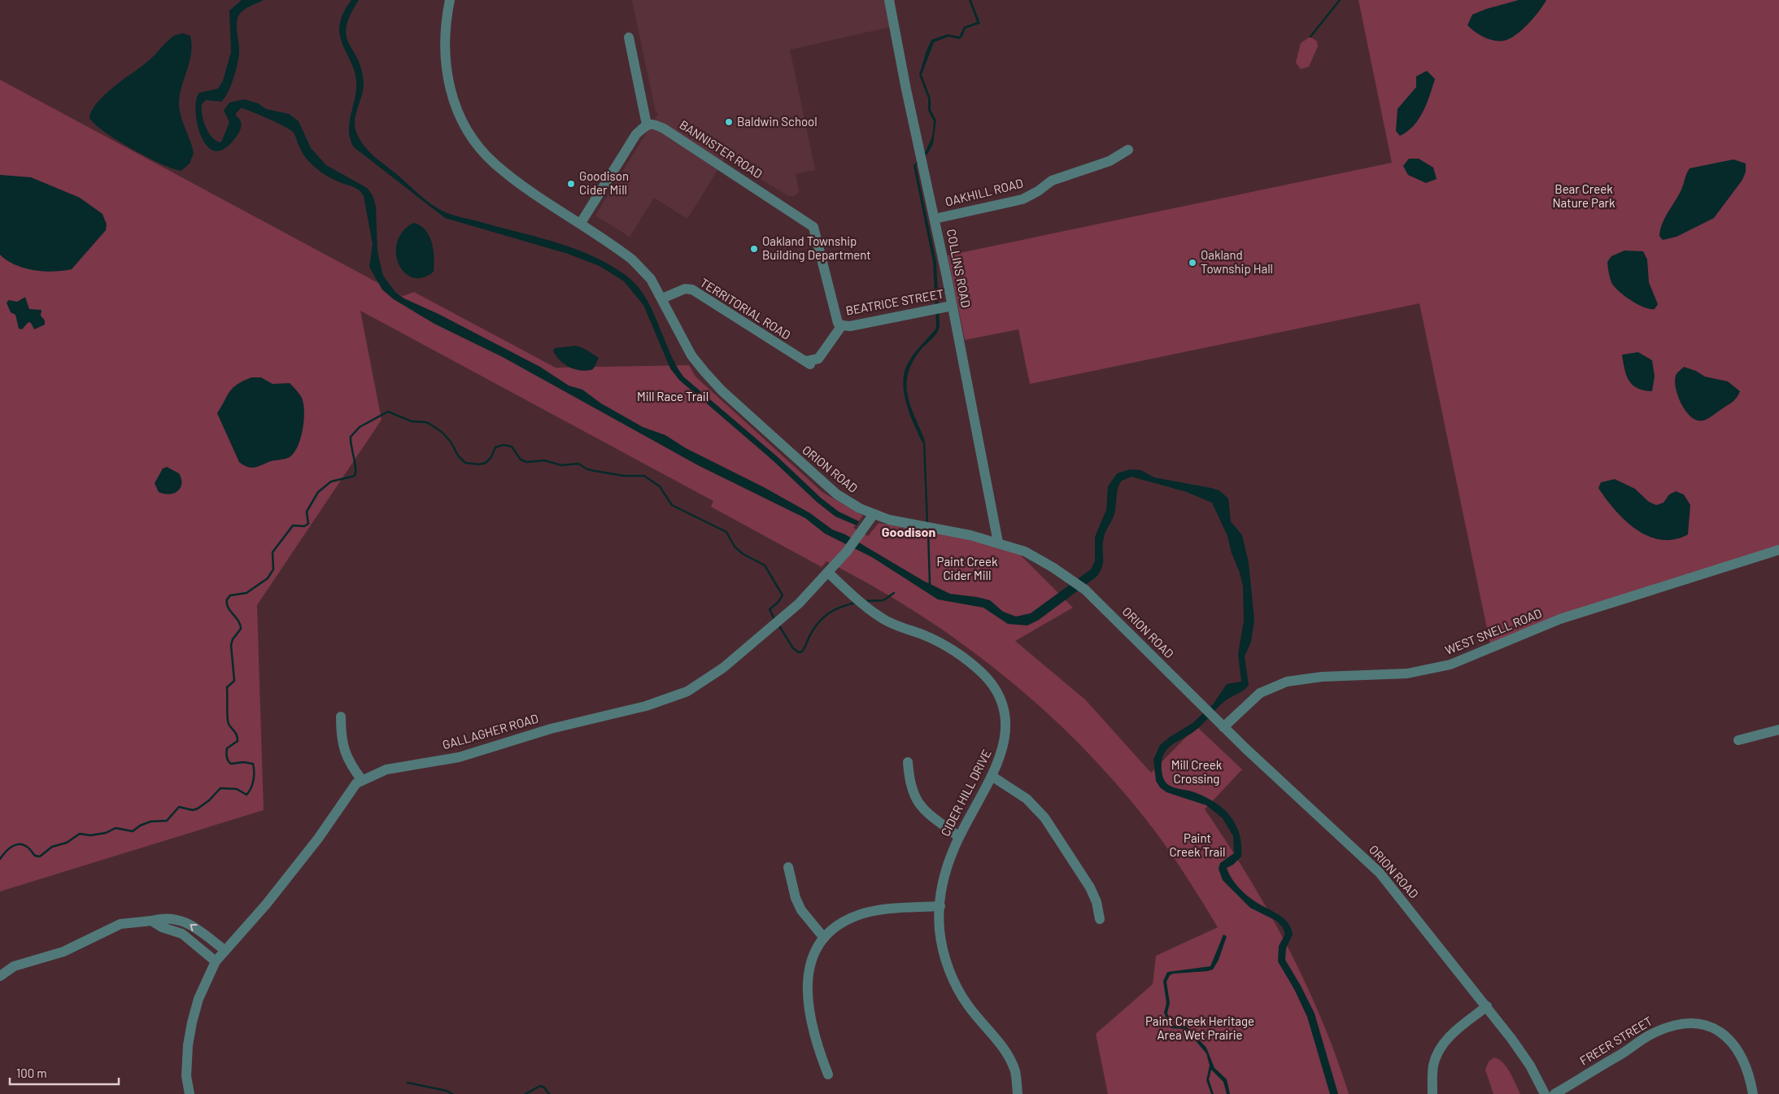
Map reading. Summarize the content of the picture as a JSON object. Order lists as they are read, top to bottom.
{
  "streets": {
    "street": [
      "BANNISTER ROAD",
      "OAKHILL ROAD",
      "COLLINS ROAD",
      "BEATRICE STREET",
      "TERRITORIAL ROAD",
      "ORION ROAD",
      "WEST SNELL ROAD",
      "GALLAGHER ROAD",
      "CIDER HILL DRIVE",
      "FREER STREET"
    ]
  },
  "crossings": [
    ["BANNISTER ROAD", "BEATRICE STREET"],
    ["BANNISTER ROAD", "TERRITORIAL ROAD"],
    ["OAKHILL ROAD", "COLLINS ROAD"],
    ["COLLINS ROAD", "BEATRICE STREET"],
    ["COLLINS ROAD", "ORION ROAD"],
    ["BEATRICE STREET", "TERRITORIAL ROAD"],
    ["TERRITORIAL ROAD", "ORION ROAD"],
    ["ORION ROAD", "WEST SNELL ROAD"],
    ["ORION ROAD", "GALLAGHER ROAD"],
    ["GALLAGHER ROAD", "CIDER HILL DRIVE"]
  ],
  "districts": ["Goodison"],
  "parks": [
    "Bear Creek Nature Park",
    "Mill Race Trail",
    "Paint Creek Cider Mill",
    "Mill Creek Crossing",
    "Paint Creek Trail",
    "Paint Creek Heritage Area Wet Prairie"
  ],
  "places": [
    "Baldwin School",
    "Goodison Cider Mill",
    "Oakland Township Building Department",
    "Oakland Township Hall"
  ],
  "scale_bar": "100 m"
}
